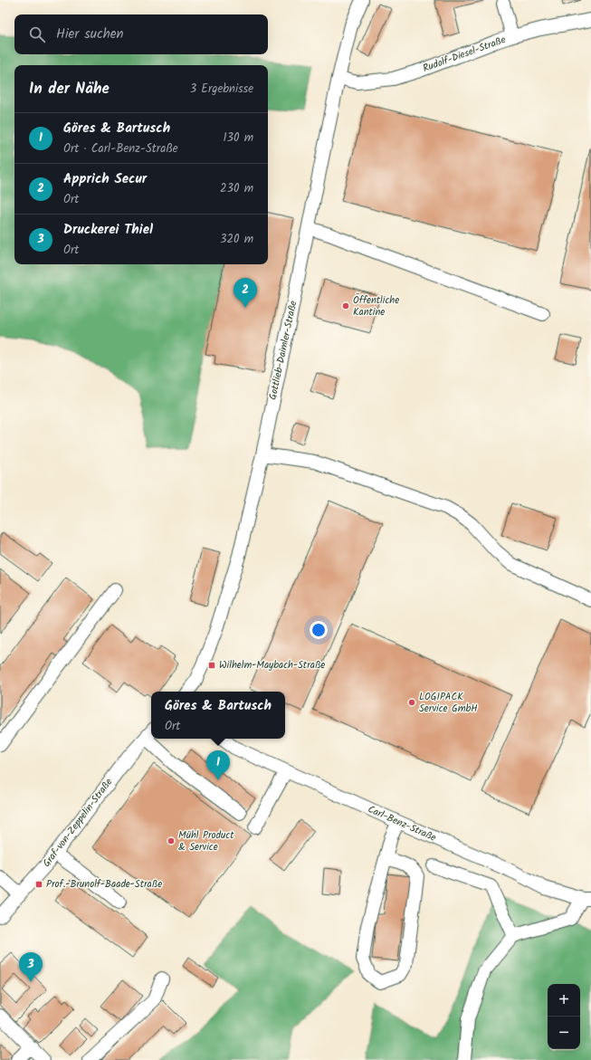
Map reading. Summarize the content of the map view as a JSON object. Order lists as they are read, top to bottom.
{
  "streets": {
    "street": [
      "Rudolf-Diesel-Straße",
      "Gottlieb-Daimler-Straße",
      "Graf-von-Zeppelin-Straße",
      "Carl-Benz-Straße"
    ]
  },
  "crossings": [
    ["Rudolf-Diesel-Straße", "Gottlieb-Daimler-Straße"]
  ],
  "places": {
    "other": ["Öffentliche Kantine", "LOGIPACK Service GmbH", "Mühl Product & Service"],
    "transit": ["Wilhelm-Maybach-Straße", "Prof.-Brunolf-Baade-Straße"]
  },
  "page": {
    "search": "Hier suchen",
    "heading": ["In der Nähe", "3 Ergebnisse"],
    "list": [
      {
        "mark": "1",
        "name": "Göres & Bartusch",
        "note": "Ort · Carl-Benz-Straße",
        "value": "130 m"
      },
      {
        "mark": "2",
        "name": "Apprich Secur",
        "note": "Ort",
        "value": "230 m"
      },
      {
        "mark": "3",
        "name": "Druckerei Thiel",
        "note": "Ort",
        "value": "320 m"
      }
    ],
    "pins": ["2", "1", "3"],
    "popup": ["Göres & Bartusch", "Ort"],
    "map_buttons": ["+", "−"]
  }
}
